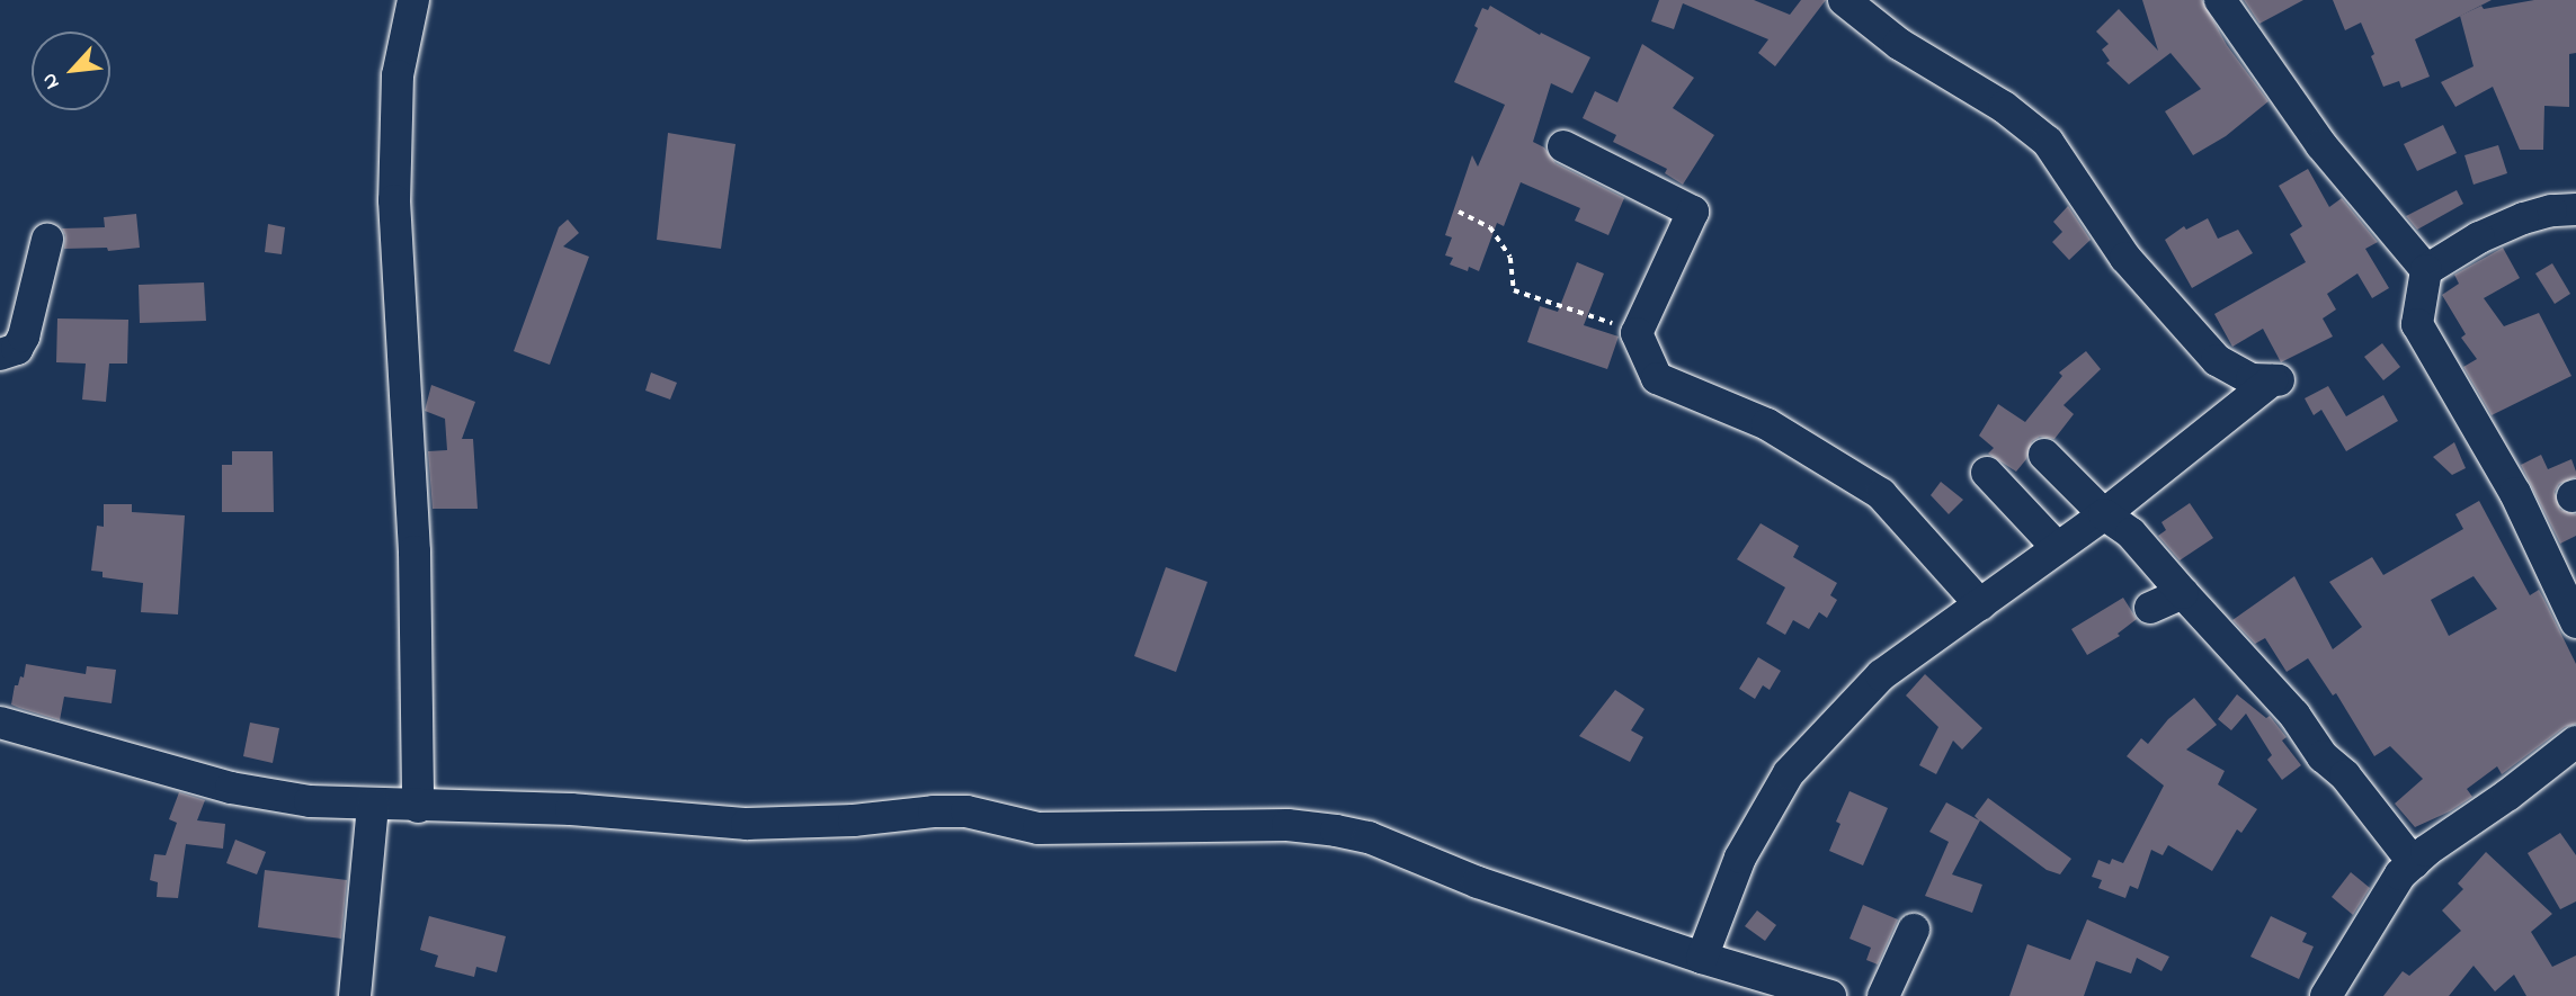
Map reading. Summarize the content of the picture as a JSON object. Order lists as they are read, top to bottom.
{
  "north": "bottom left"
}
